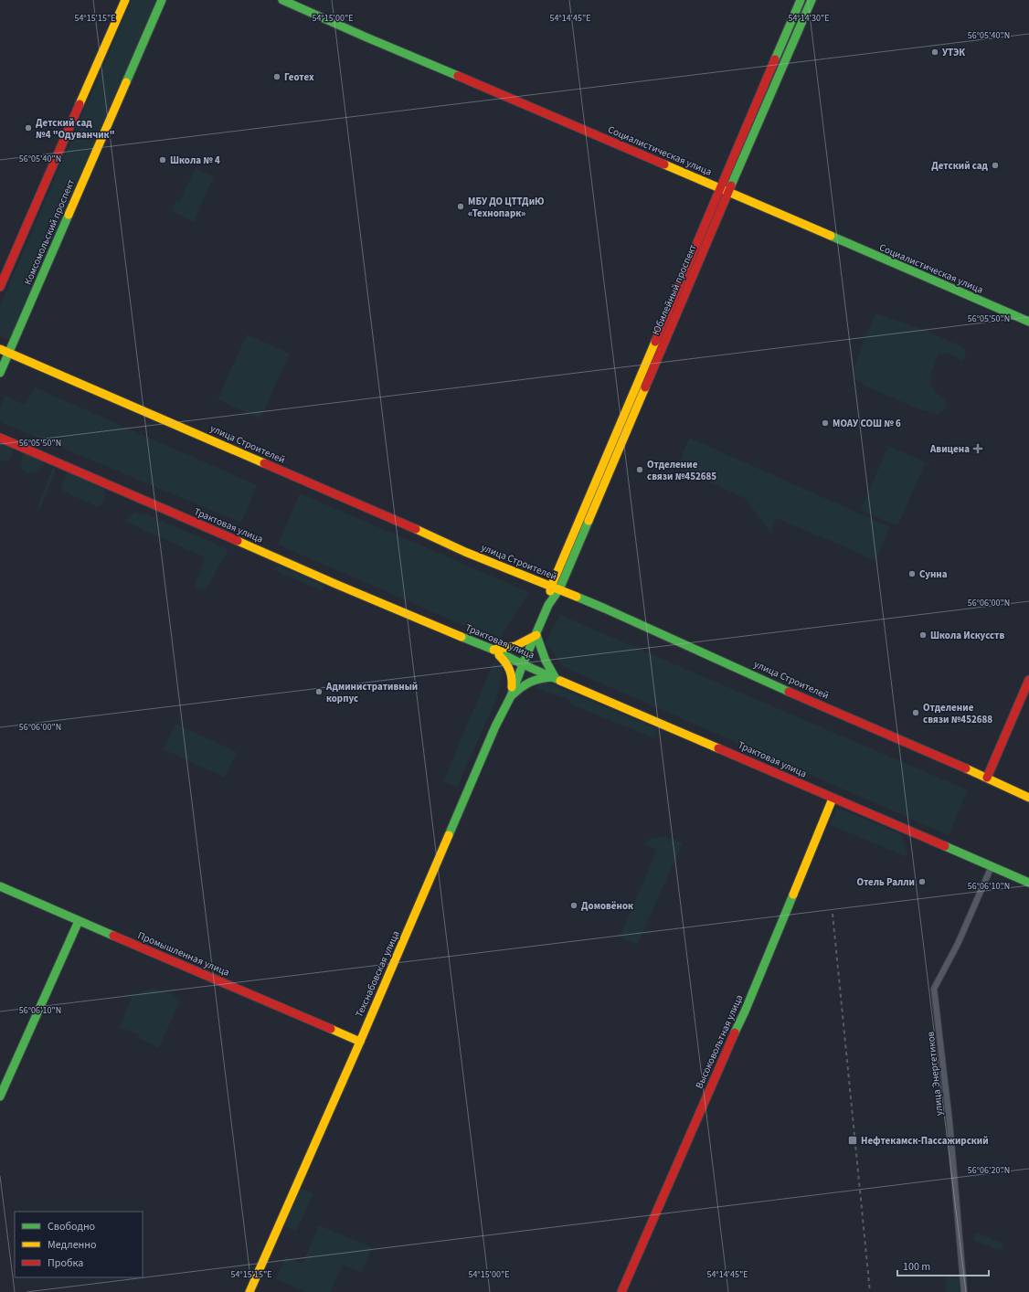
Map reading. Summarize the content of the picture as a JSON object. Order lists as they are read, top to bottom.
{
  "streets": {
    "main road": [
      "Социалистическая улица",
      "Комсомольский проспект",
      "Юбилейный проспект",
      "улица Строителей",
      "Трактовая улица",
      "Промышленная улица",
      "Техснабовская улица",
      "Высоковольтная улица"
    ],
    "street": ["улица Энергетиков"]
  },
  "crossings": [
    ["Социалистическая улица", "Юбилейный проспект"],
    ["Комсомольский проспект", "улица Строителей"],
    ["Юбилейный проспект", "улица Строителей"],
    ["Юбилейный проспект", "Техснабовская улица"],
    ["Трактовая улица", "Техснабовская улица"],
    ["Трактовая улица", "Высоковольтная улица"],
    ["Трактовая улица", "улица Энергетиков"],
    ["Промышленная улица", "Техснабовская улица"]
  ],
  "places": {
    "other": [
      "УТЭК",
      "Геотех",
      "Детский сад №4 \"Одуванчик\"",
      "Школа № 4",
      "Детский сад",
      "МБУ ДО ЦТТДиЮ «Технопарк»",
      "МОАУ СОШ № 6",
      "Отделение связи №452685",
      "Сунна",
      "Школа Искусств",
      "Административный корпус",
      "Отделение связи №452688",
      "Отель Ралли",
      "Домовёнок"
    ],
    "health": ["Авицена"],
    "transit": ["Нефтекамск-Пассажирский"]
  },
  "legend": ["Свободно", "Медленно", "Пробка"],
  "scale_bar": "100 m",
  "coordinates": [
    "54°15'15\"E",
    "54°15'00\"E",
    "54°14'45\"E",
    "54°14'30\"E",
    "56°05'40\"N",
    "56°05'50\"N",
    "56°06'00\"N",
    "56°06'10\"N",
    "56°06'20\"N"
  ]
}
